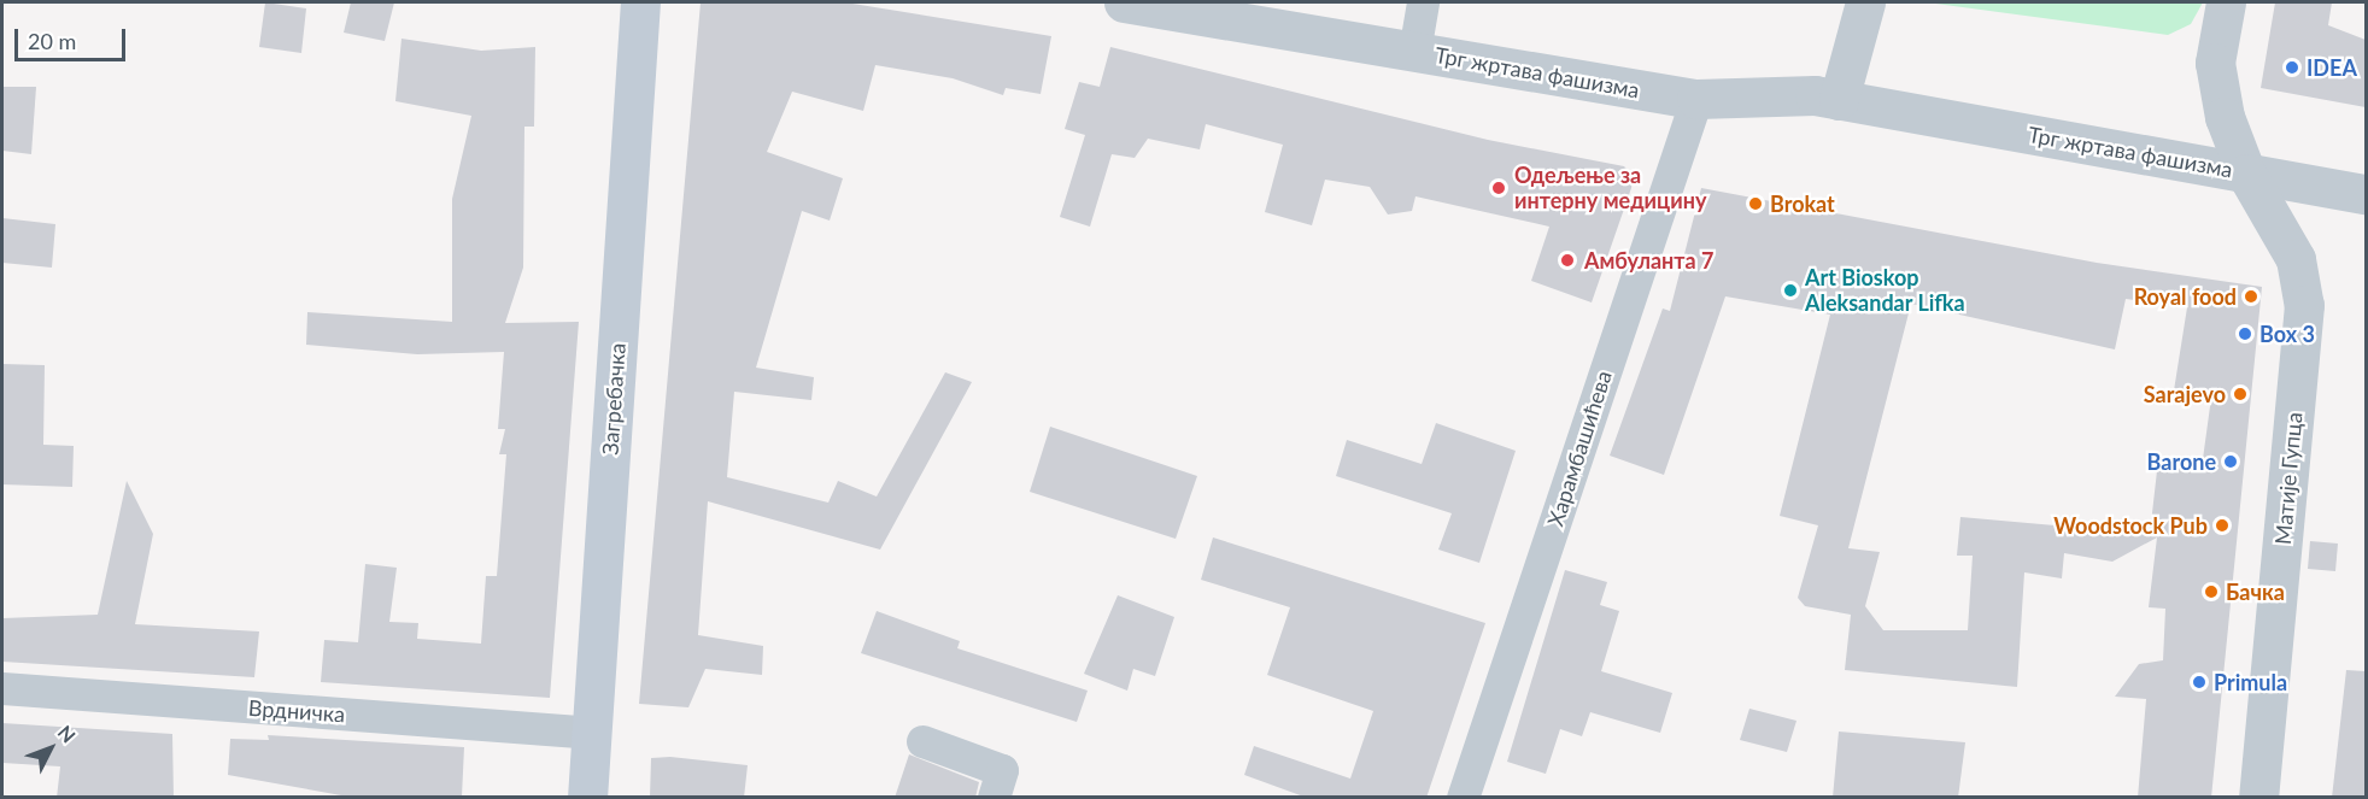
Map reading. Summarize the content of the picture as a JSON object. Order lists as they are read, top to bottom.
{
  "streets": {
    "main road": ["Загребачка"],
    "street": [
      "Трг жртава фашизма",
      "Харамбашићева",
      "Матије Гупца",
      "Врдничка"
    ]
  },
  "crossings": [
    ["Трг жртава фашизма", "Харамбашићева"],
    ["Трг жртава фашизма", "Матије Гупца"],
    ["Загребачка", "Врдничка"]
  ],
  "places": [
    "IDEA",
    "Одељење за интерну медицину",
    "Brokat",
    "Амбуланта 7",
    "Art Bioskop Aleksandar Lifka",
    "Royal food",
    "Box 3",
    "Sarajevo",
    "Barone",
    "Woodstock Pub",
    "Бачка",
    "Primula"
  ],
  "scale_bar": "20 m",
  "north": "top right"
}
